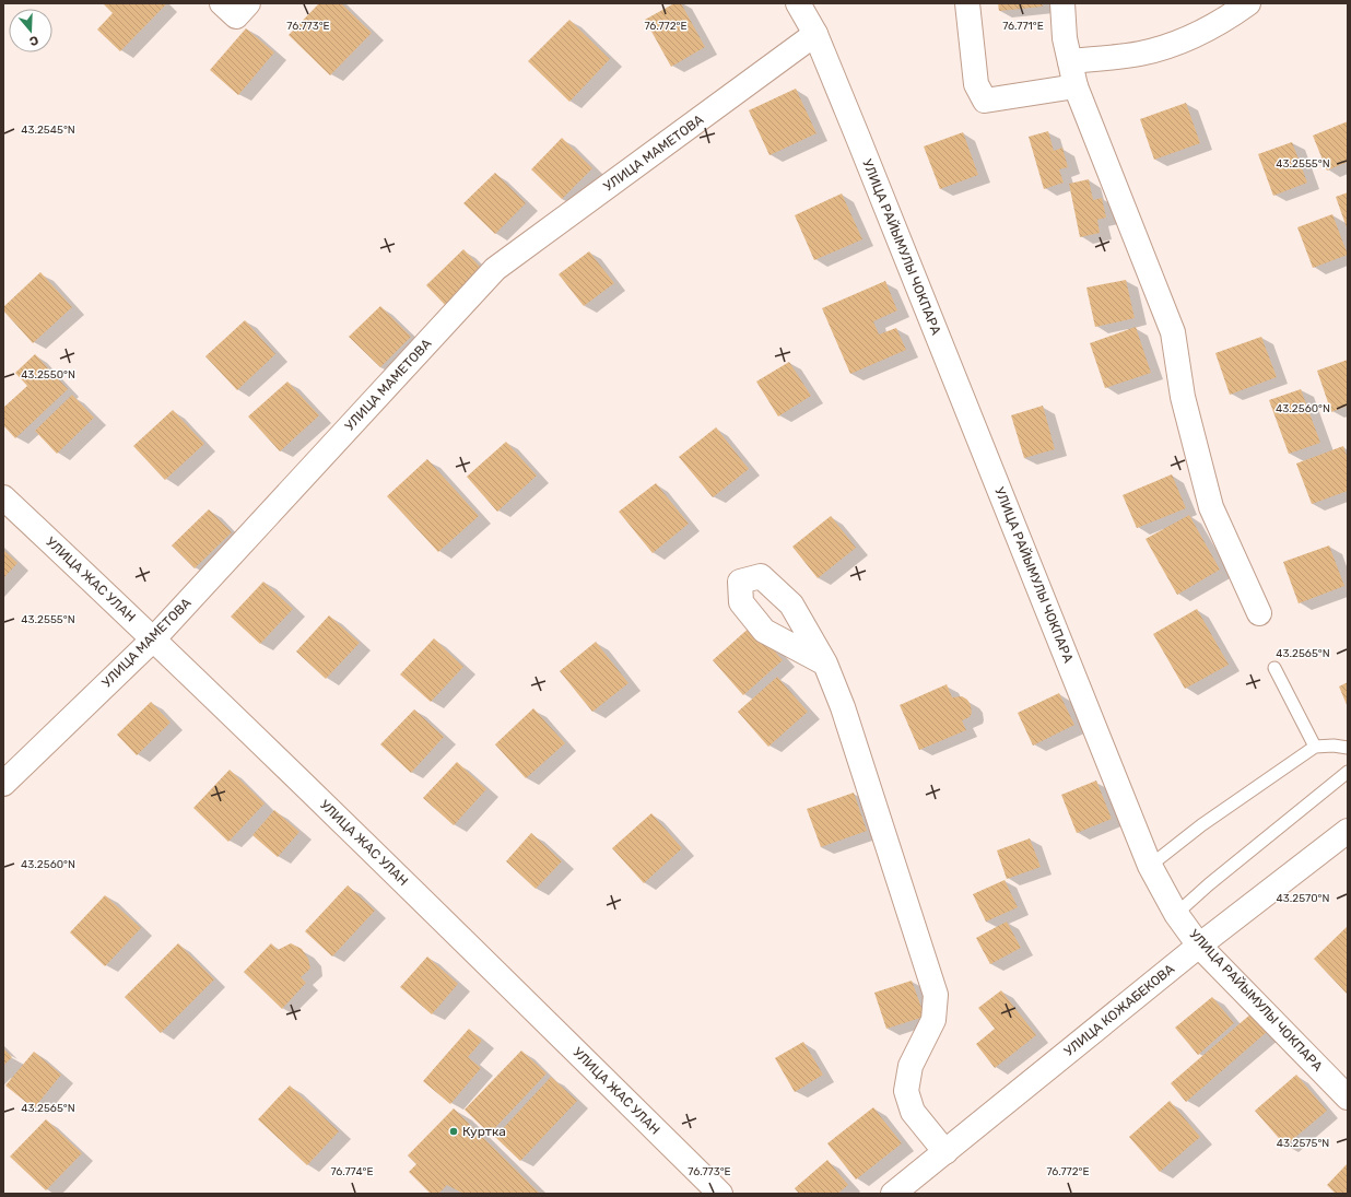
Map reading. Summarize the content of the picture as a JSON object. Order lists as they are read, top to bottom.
{
  "streets": {
    "street": [
      "УЛИЦА МАМЕТОВА",
      "УЛИЦА РАЙЫМУЛЫ ЧОКПАРА",
      "УЛИЦА ЖАС УЛАН",
      "УЛИЦА КОЖАБЕКОВА"
    ]
  },
  "crossings": [
    ["УЛИЦА МАМЕТОВА", "УЛИЦА РАЙЫМУЛЫ ЧОКПАРА"],
    ["УЛИЦА МАМЕТОВА", "УЛИЦА ЖАС УЛАН"],
    ["УЛИЦА РАЙЫМУЛЫ ЧОКПАРА", "УЛИЦА КОЖАБЕКОВА"]
  ],
  "places": ["Куртка"],
  "north": "bottom",
  "coordinates": [
    "76.771°E",
    "76.773°E",
    "76.772°E",
    "43.2545°N",
    "43.2555°N",
    "43.2550°N",
    "43.2560°N",
    "43.2565°N",
    "43.2570°N",
    "43.2575°N",
    "76.774°E"
  ]
}
